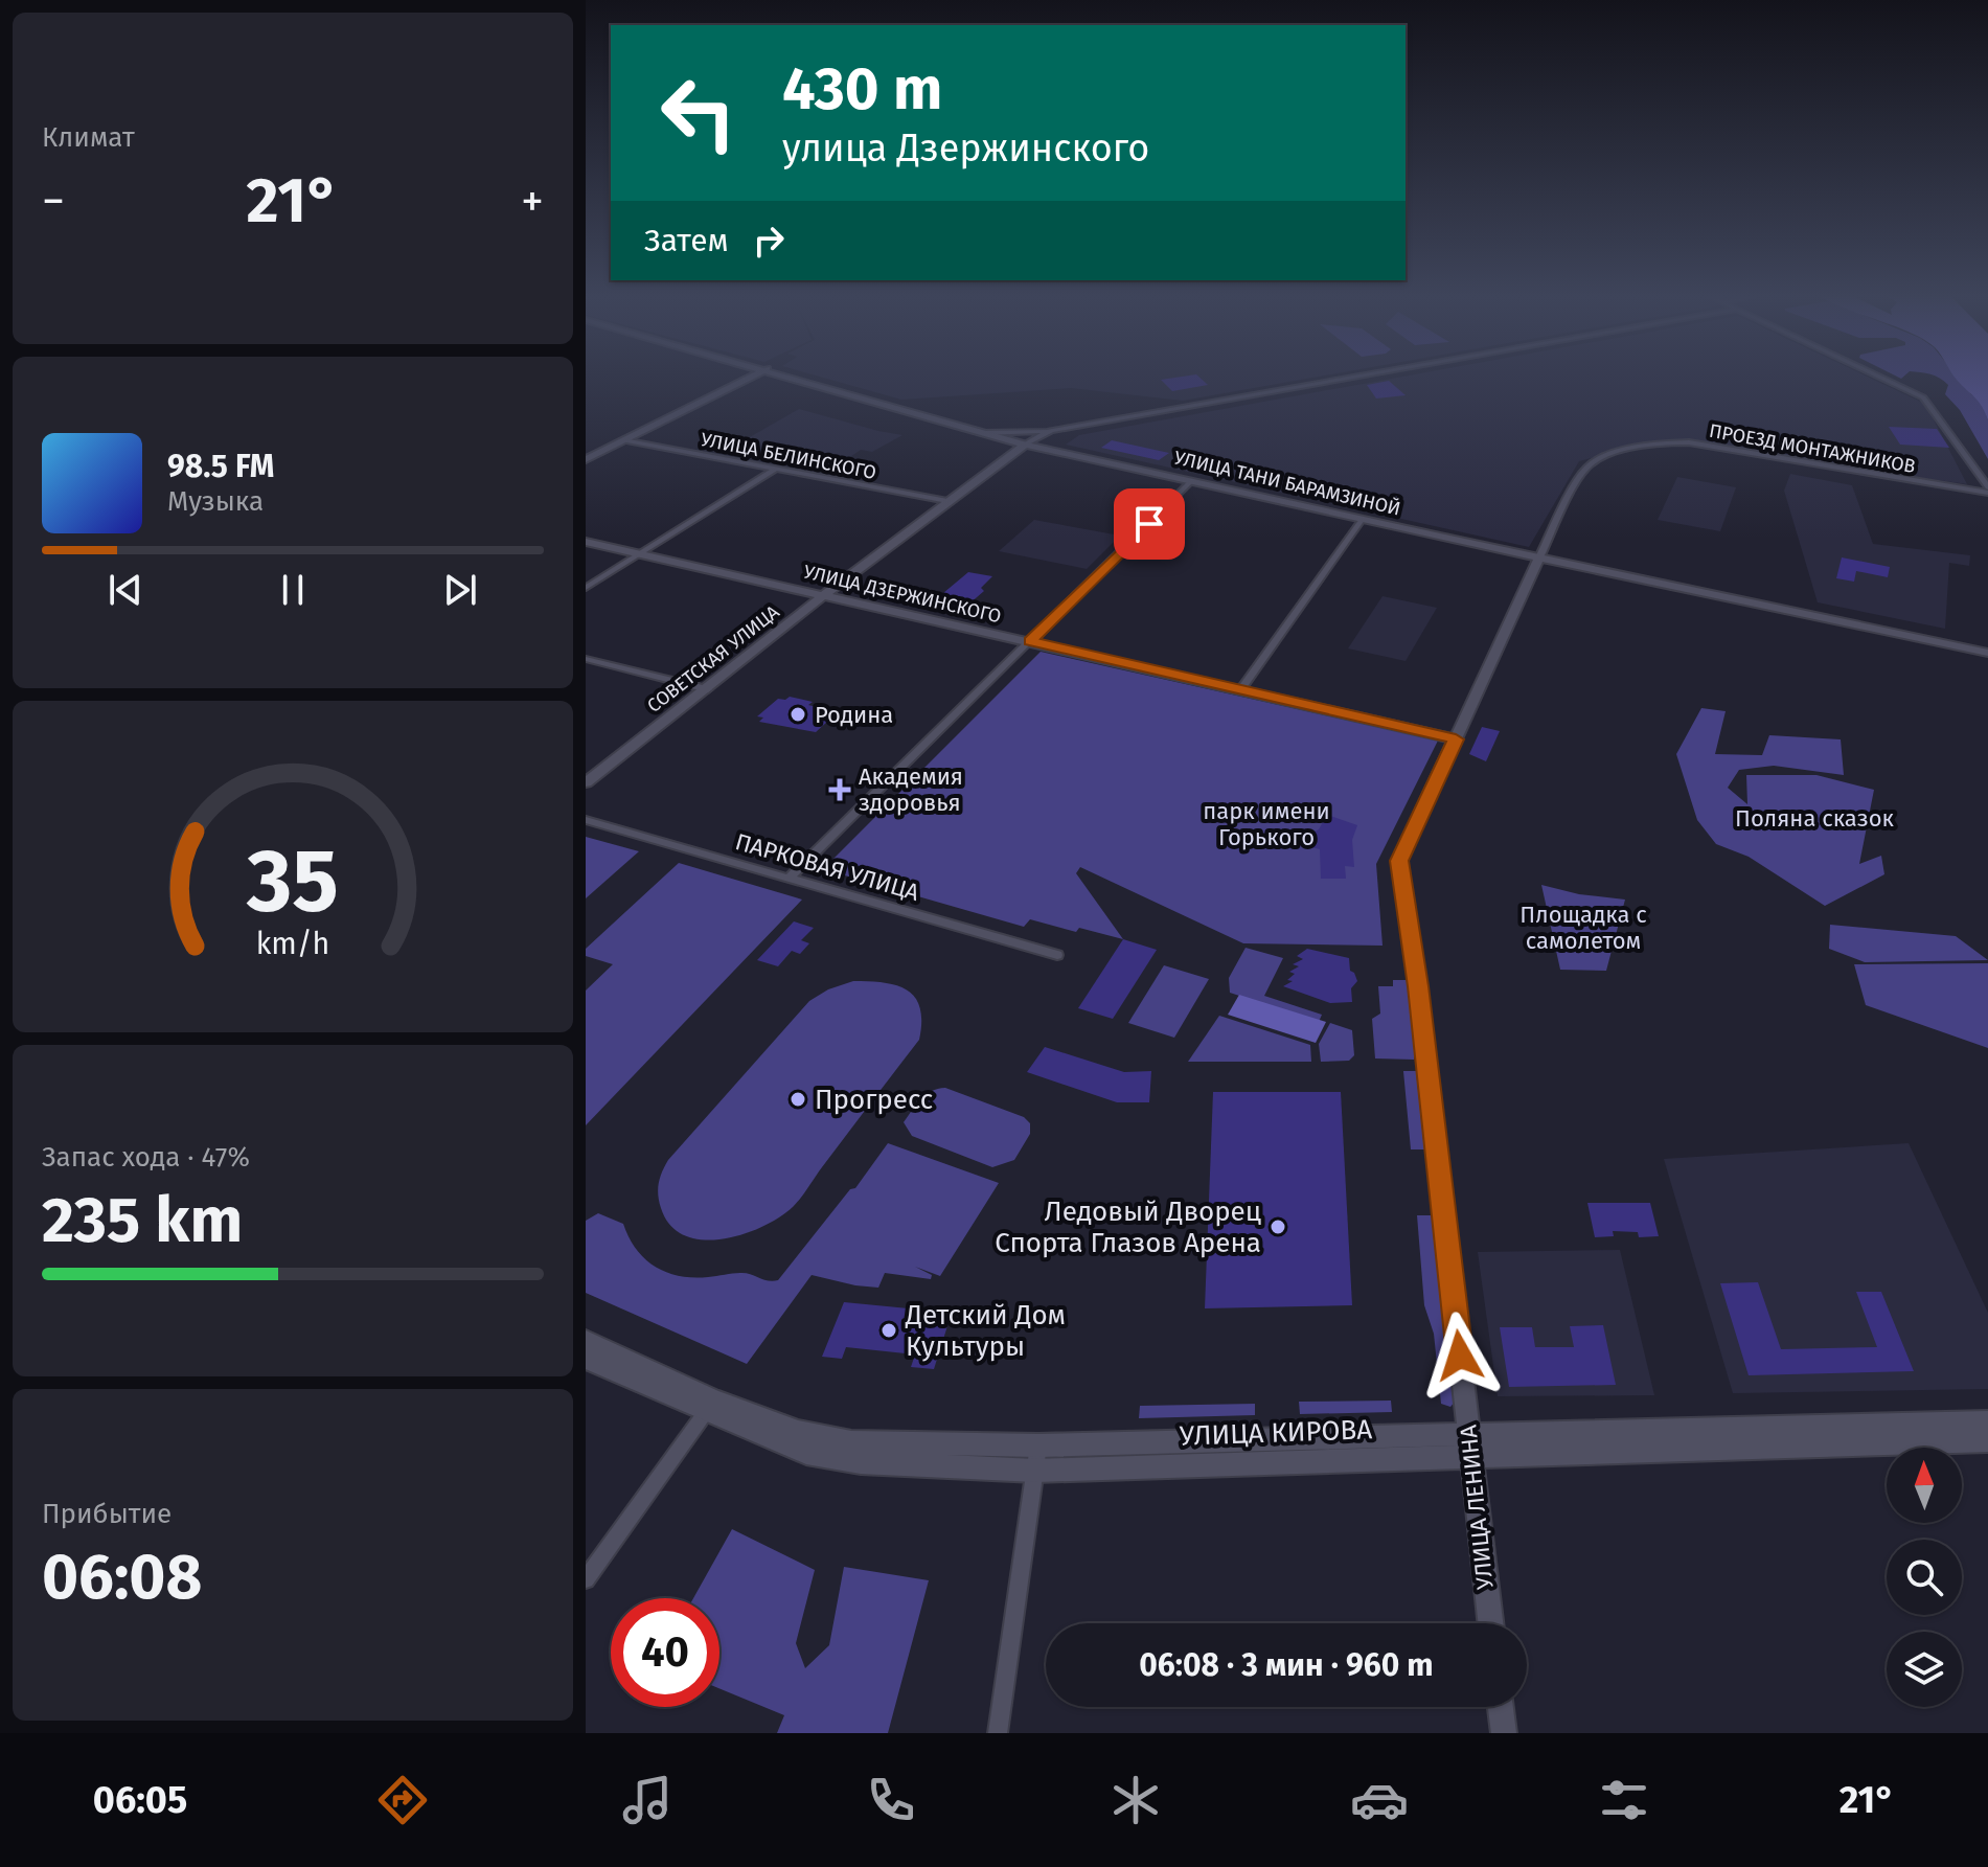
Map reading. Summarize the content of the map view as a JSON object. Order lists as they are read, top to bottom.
{
  "streets": {
    "street": [
      "ПРОЕЗД МОНТАЖНИКОВ",
      "УЛИЦА БЕЛИНСКОГО",
      "УЛИЦА ТАНИ БАРАМЗИНОЙ",
      "УЛИЦА ДЗЕРЖИНСКОГО",
      "СОВЕТСКАЯ УЛИЦА",
      "ПАРКОВАЯ УЛИЦА",
      "УЛИЦА КИРОВА",
      "УЛИЦА ЛЕНИНА"
    ]
  },
  "crossings": [
    ["ПРОЕЗД МОНТАЖНИКОВ", "УЛИЦА ТАНИ БАРАМЗИНОЙ"],
    ["ПРОЕЗД МОНТАЖНИКОВ", "УЛИЦА ЛЕНИНА"],
    ["УЛИЦА БЕЛИНСКОГО", "СОВЕТСКАЯ УЛИЦА"],
    ["УЛИЦА ТАНИ БАРАМЗИНОЙ", "СОВЕТСКАЯ УЛИЦА"],
    ["УЛИЦА ТАНИ БАРАМЗИНОЙ", "УЛИЦА ЛЕНИНА"],
    ["УЛИЦА ДЗЕРЖИНСКОГО", "СОВЕТСКАЯ УЛИЦА"],
    ["УЛИЦА ДЗЕРЖИНСКОГО", "УЛИЦА ЛЕНИНА"],
    ["УЛИЦА КИРОВА", "УЛИЦА ЛЕНИНА"]
  ],
  "parks": ["парк имени Горького", "Поляна сказок", "Площадка с самолетом"],
  "places": {
    "other": [
      "Родина",
      "Прогресс",
      "Ледовый Дворец Спорта Глазов Арена",
      "Детский Дом Культуры"
    ],
    "health": ["Академия здоровья"]
  },
  "north": "top",
  "page": {
    "tile": [
      "Климат",
      ["Запас хода · 47%", "235 km"],
      ["Прибытие", "06:08"]
    ],
    "turn": ["430 m", "улица Дзержинского"],
    "heat": ["−", "21°", "+"],
    "then": "Затем",
    "song": ["98.5 FM", "Музыка"],
    "limit": "40",
    "trip": "06:08 · 3 мин · 960 m",
    "tabs": ["06:05", "21°"],
    "gauge": ["35", "km/h"]
  }
}
